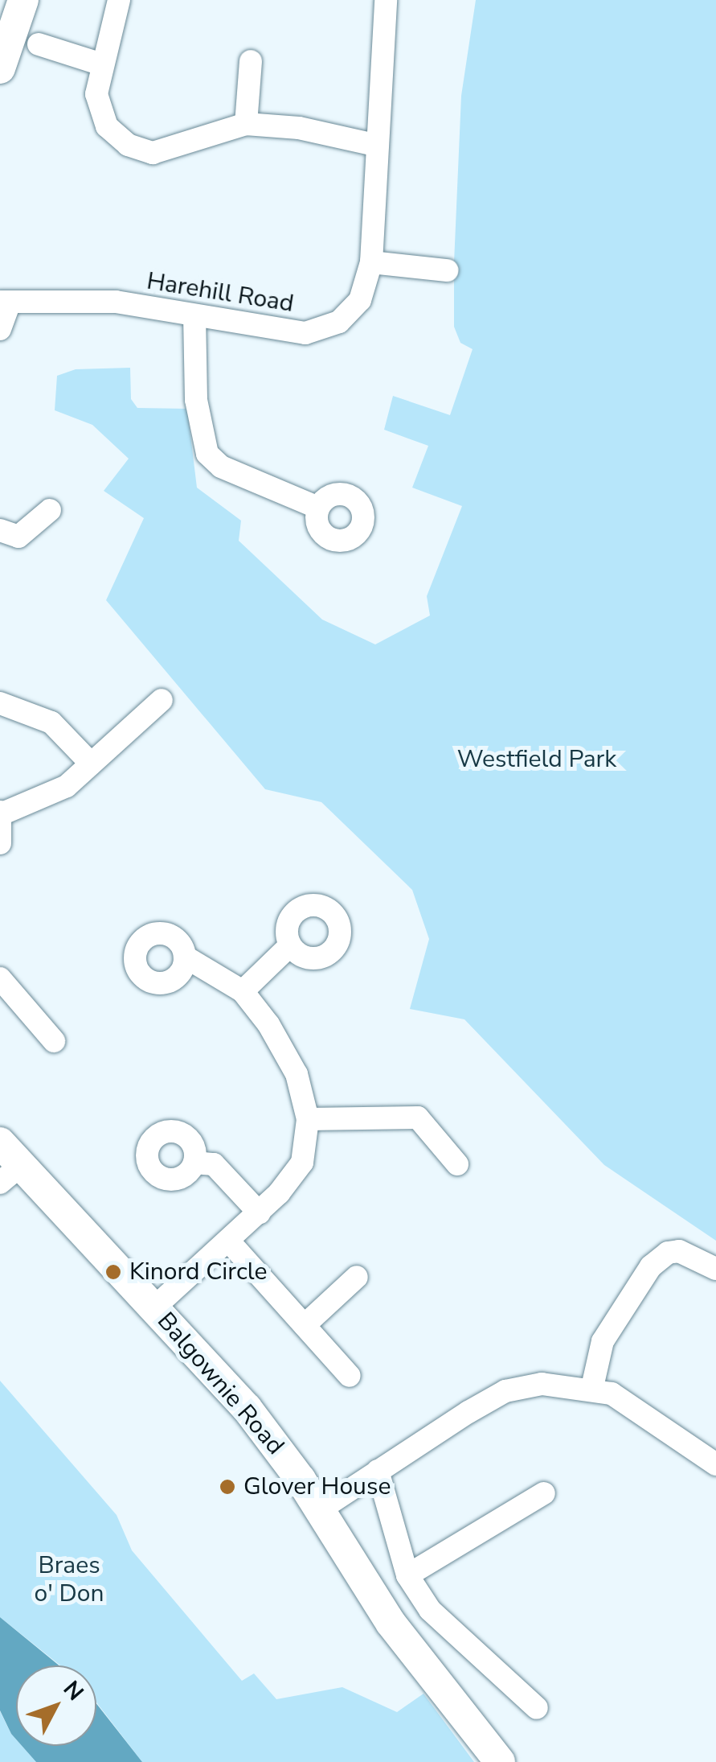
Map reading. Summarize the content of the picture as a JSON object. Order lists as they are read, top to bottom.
{
  "streets": {
    "street": ["Harehill Road", "Balgownie Road"]
  },
  "parks": ["Westfield Park", "Braes o' Don"],
  "places": ["Kinord Circle", "Glover House"],
  "north": "top right"
}
